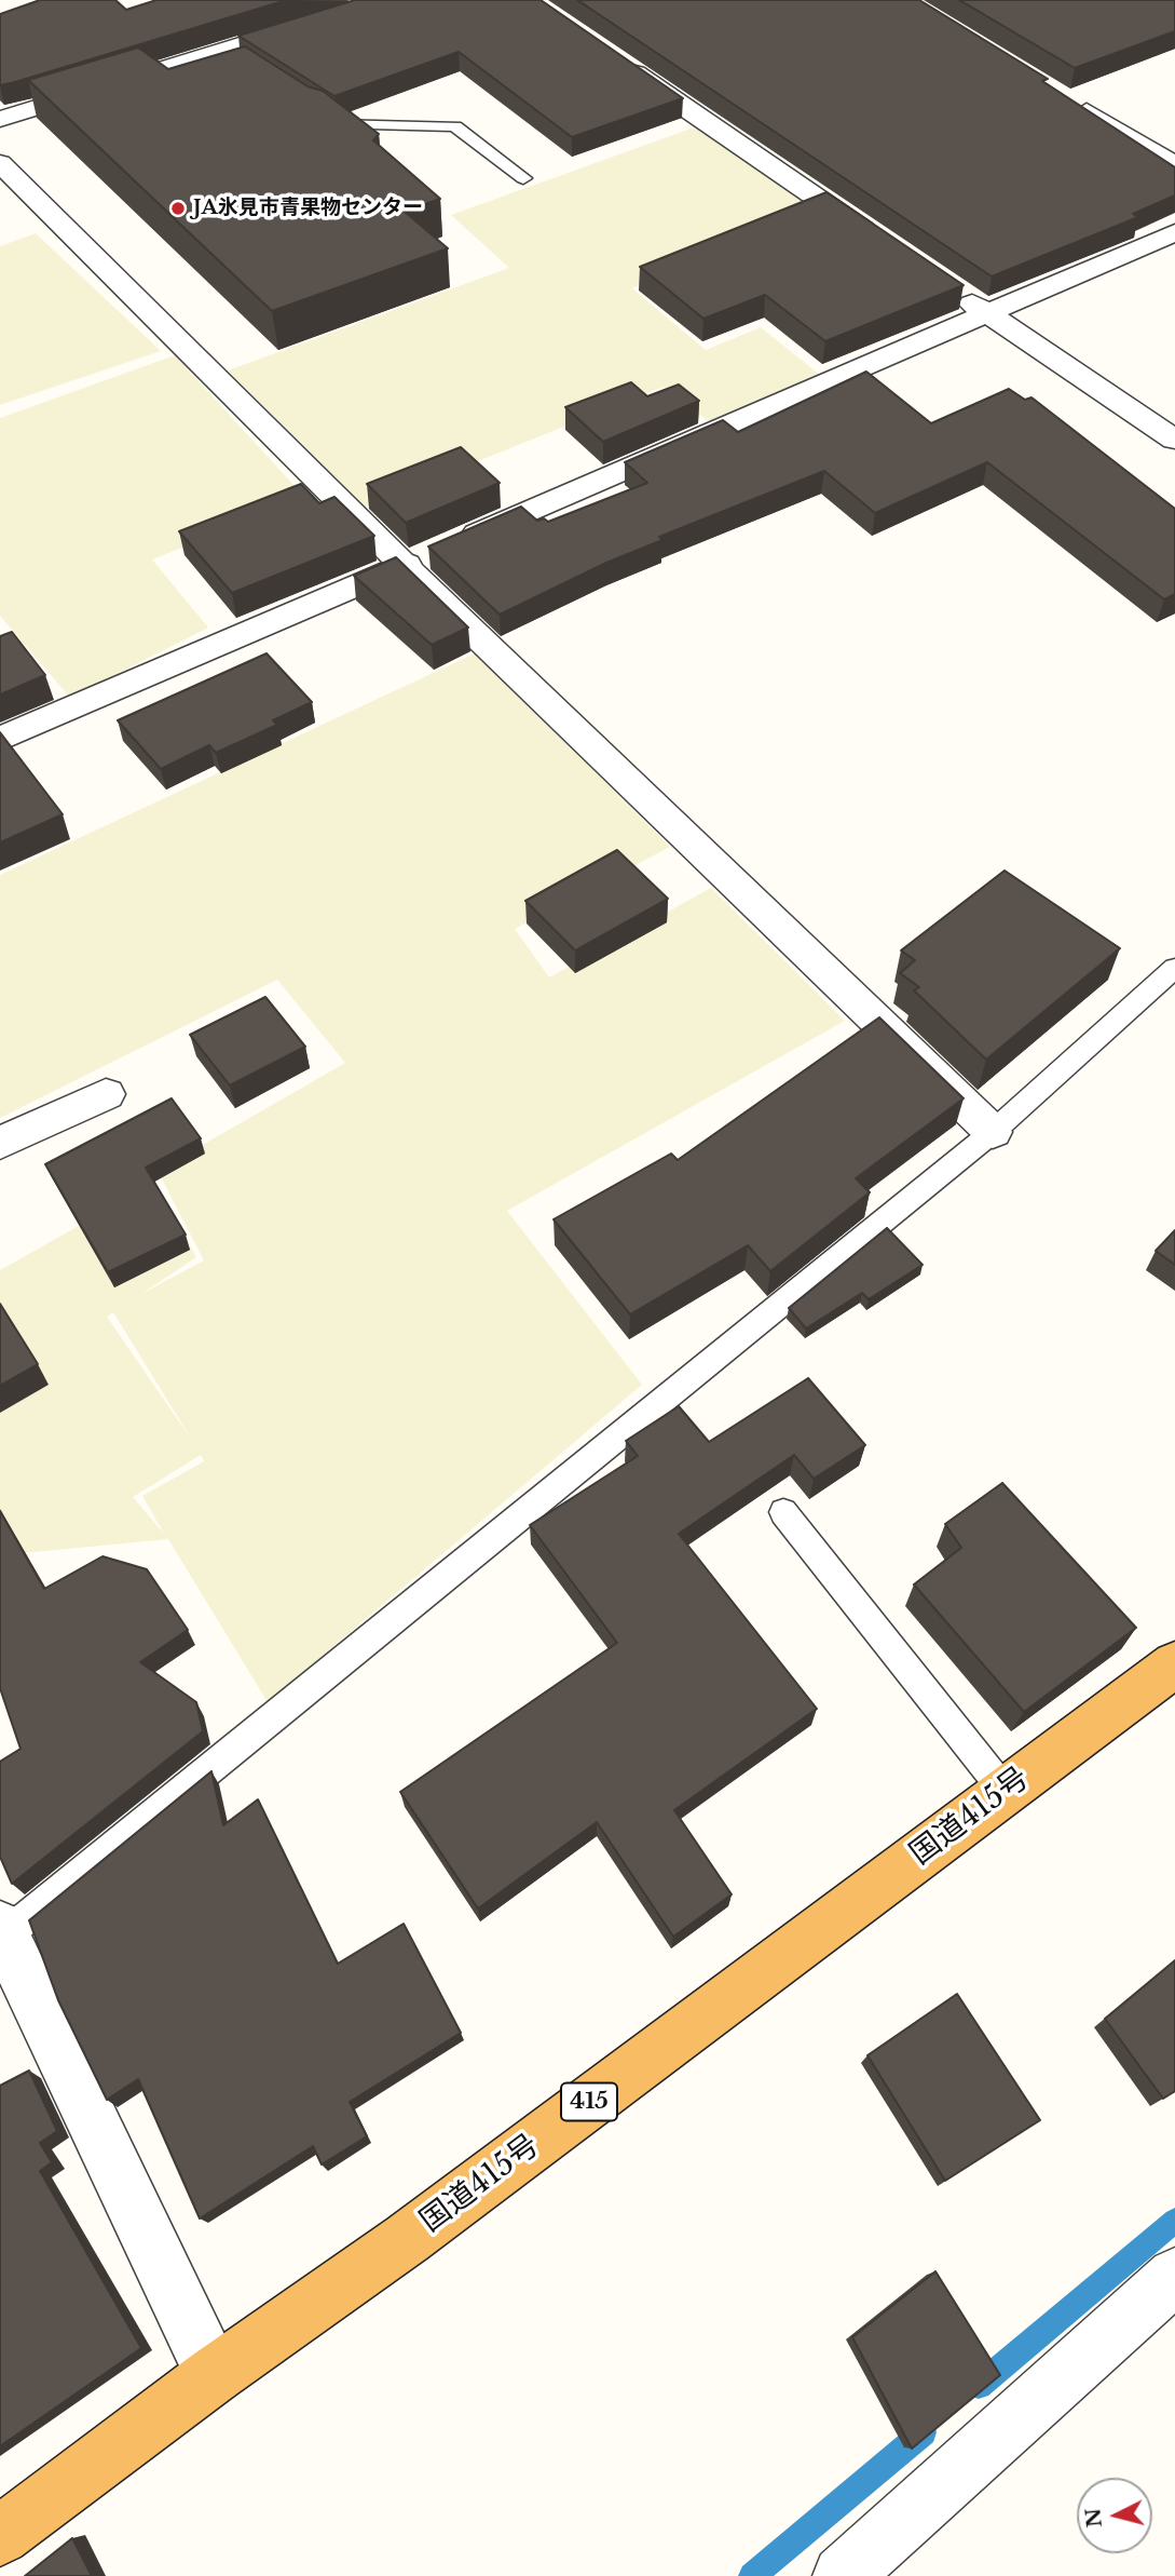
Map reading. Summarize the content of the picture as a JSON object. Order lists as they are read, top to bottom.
{
  "streets": {
    "highway": ["国道415号", "415"]
  },
  "places": ["JA氷見市青果物センター"],
  "north": "left"
}
